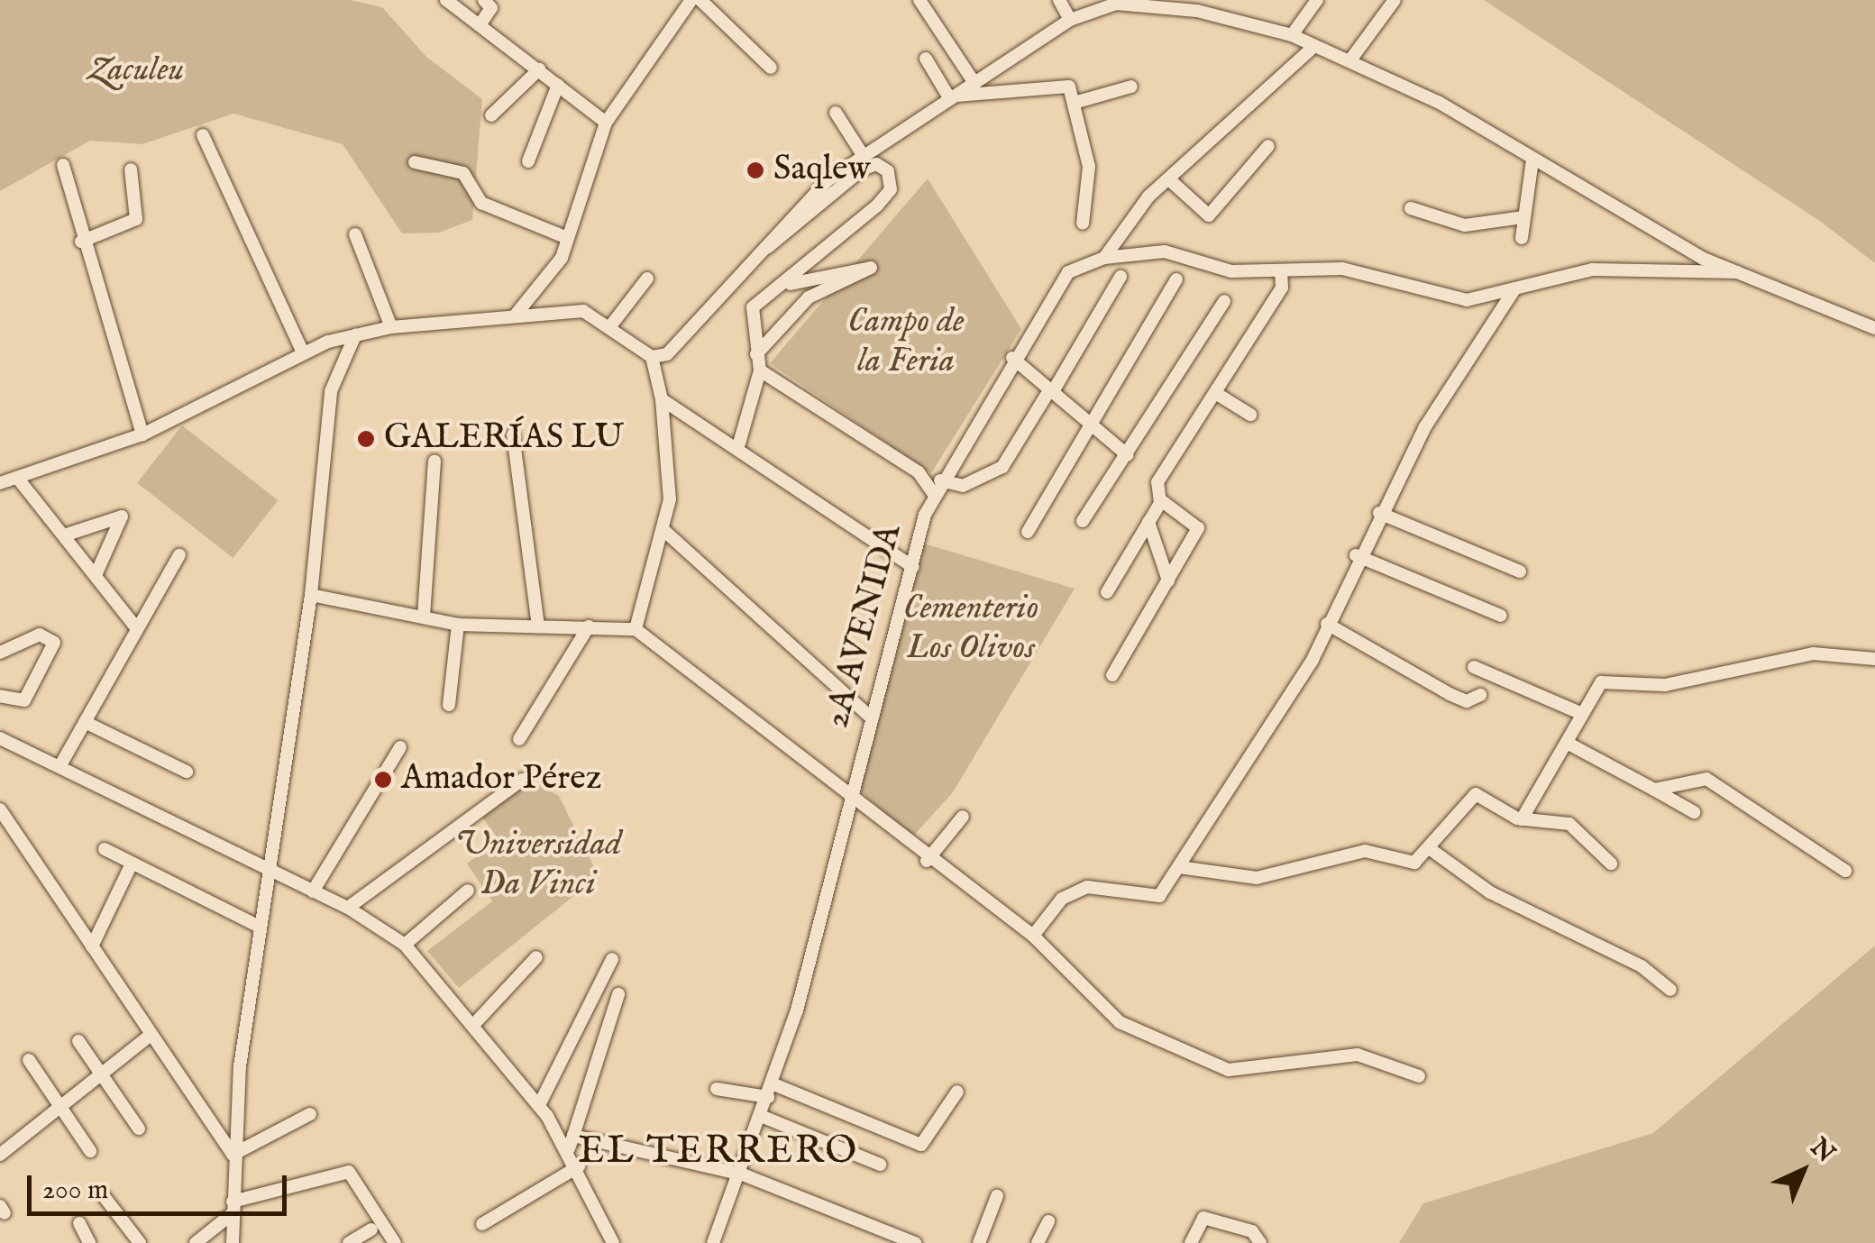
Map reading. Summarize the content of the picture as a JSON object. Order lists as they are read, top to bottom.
{
  "streets": {
    "street": ["2A AVENIDA"]
  },
  "districts": ["EL TERRERO"],
  "parks": [
    "Zaculeu",
    "Campo de la Feria",
    "Cementerio Los Olivos",
    "Universidad Da Vinci"
  ],
  "places": ["Saqlew", "GALERÍAS LU", "Amador Pérez"],
  "scale_bar": "200 m",
  "north": "top right"
}
